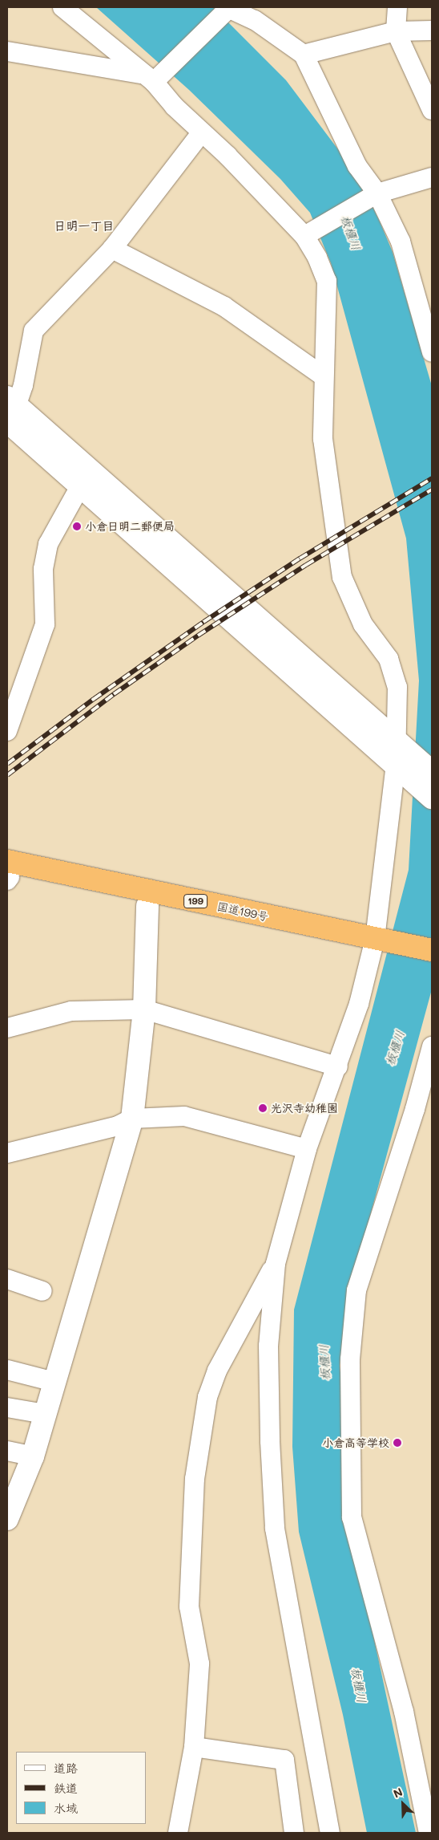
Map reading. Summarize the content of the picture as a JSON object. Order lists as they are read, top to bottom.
{
  "streets": {
    "highway": ["199", "国道199号"]
  },
  "districts": ["日明一丁目"],
  "water": ["板櫃川"],
  "places": ["小倉日明二郵便局", "光沢寺幼稚園", "小倉高等学校"],
  "legend": ["道路", "鉄道", "水域"],
  "north": "top left"
}
